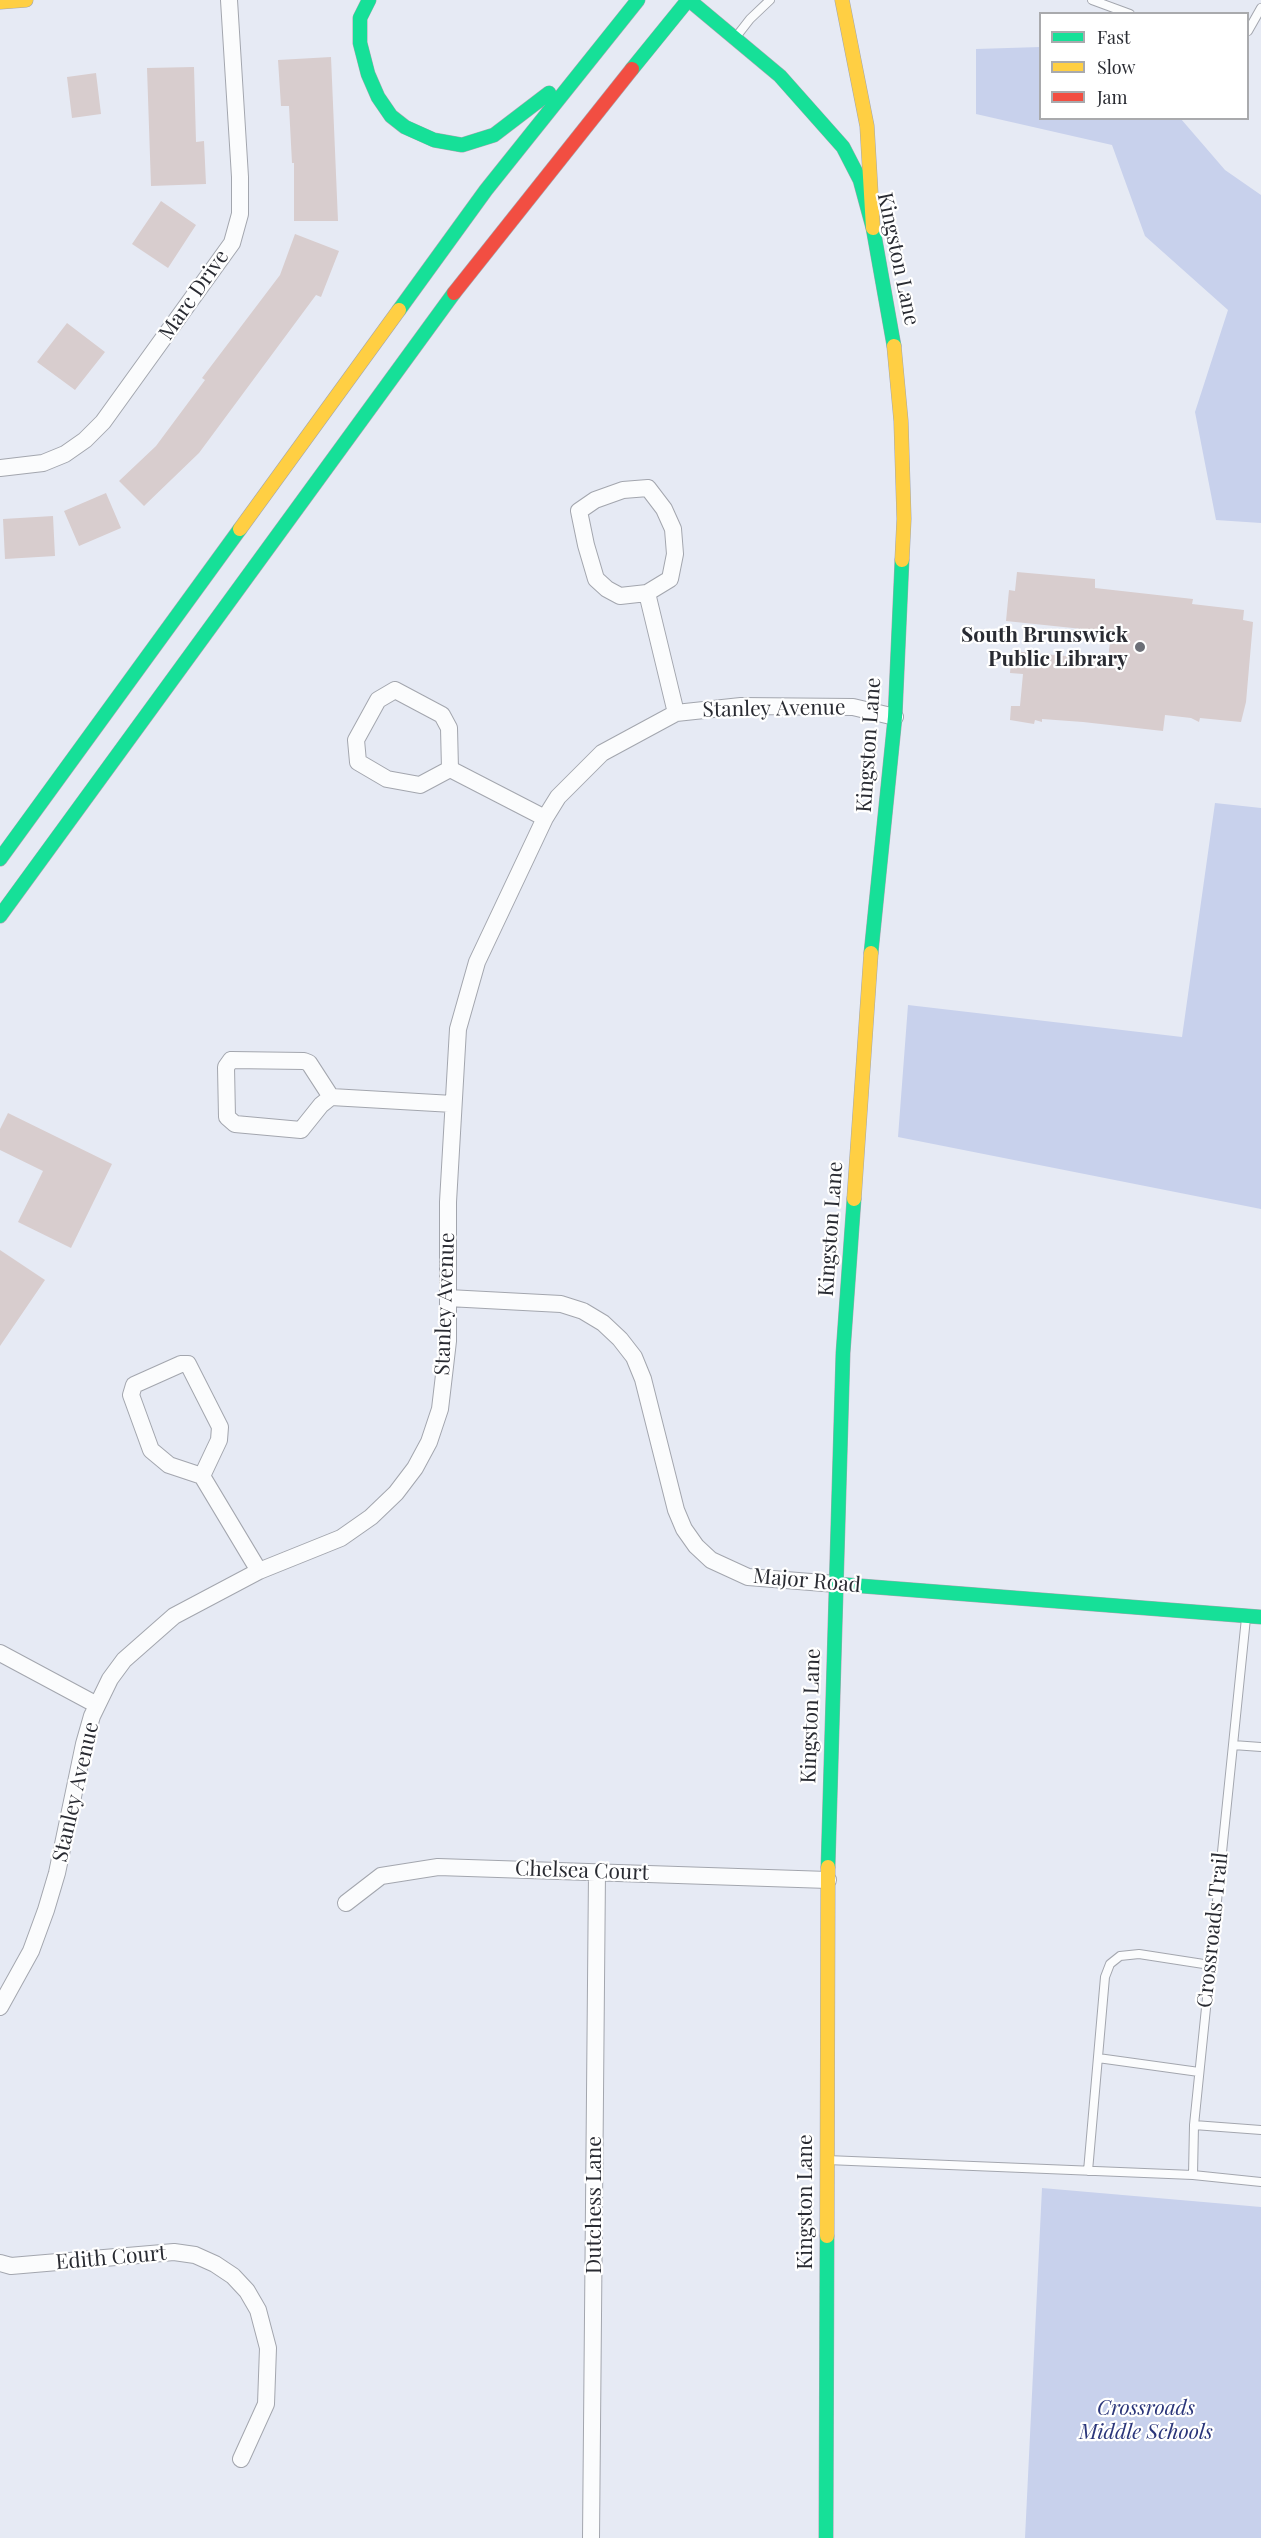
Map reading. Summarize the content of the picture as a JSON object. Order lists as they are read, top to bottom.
{
  "streets": {
    "street": [
      "Kingston Lane",
      "Marc Drive",
      "Stanley Avenue",
      "Major Road",
      "Chelsea Court",
      "Dutchess Lane",
      "Edith Court"
    ],
    "lane": ["Crossroads Trail"]
  },
  "crossings": [
    ["Kingston Lane", "Stanley Avenue"],
    ["Kingston Lane", "Major Road"],
    ["Kingston Lane", "Chelsea Court"],
    ["Stanley Avenue", "Major Road"],
    ["Major Road", "Crossroads Trail"],
    ["Chelsea Court", "Dutchess Lane"]
  ],
  "parks": ["Crossroads Middle Schools"],
  "places": ["South Brunswick Public Library"],
  "legend": ["Fast", "Slow", "Jam"]
}
